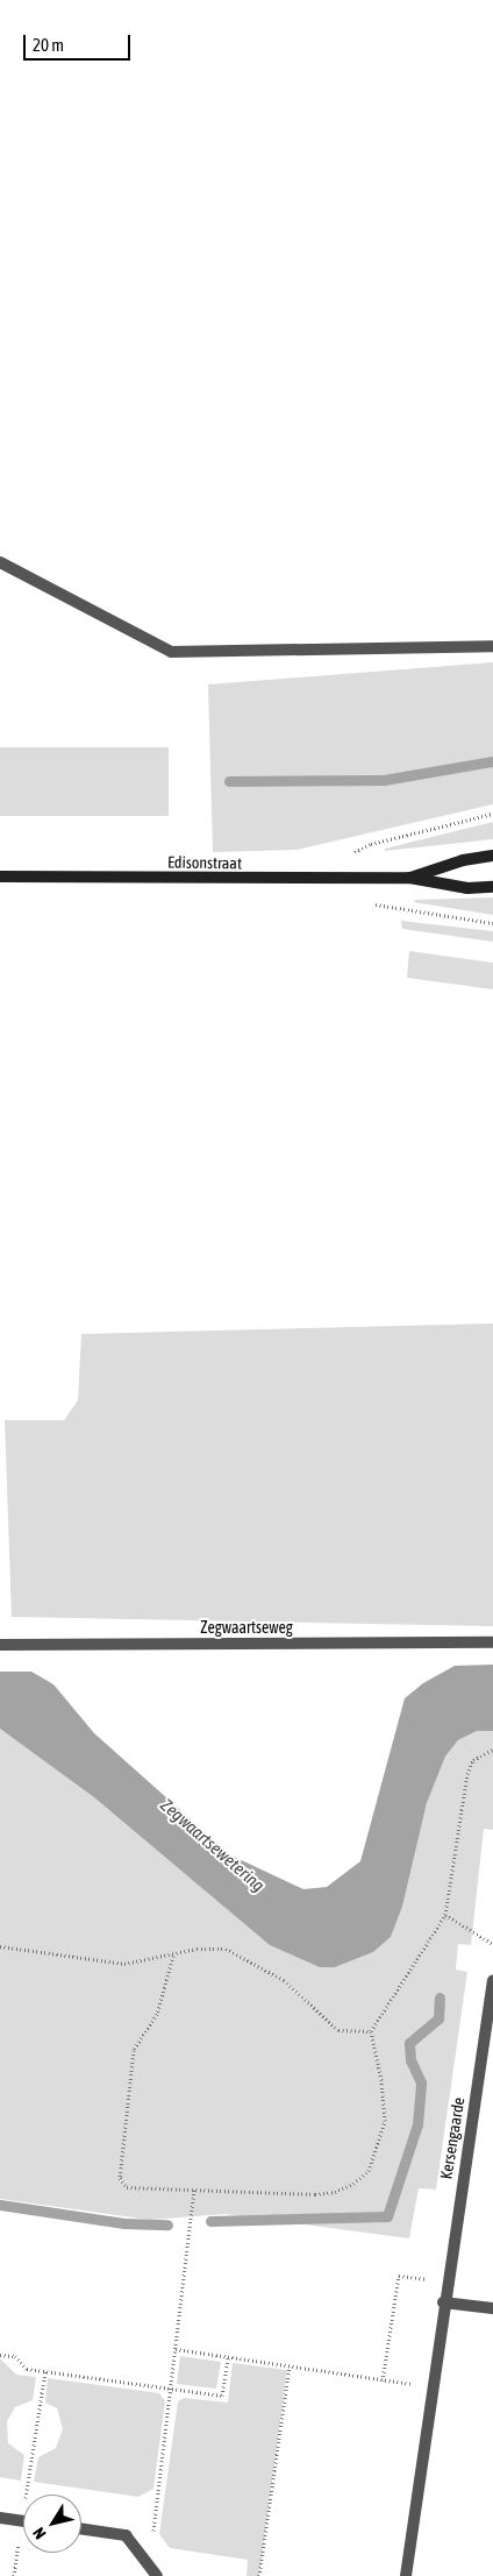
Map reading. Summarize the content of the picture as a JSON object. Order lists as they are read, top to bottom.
{
  "streets": {
    "street": ["Edisonstraat", "Zegwaartseweg", "Kersengaarde"]
  },
  "water": ["Zegwaartsewetering"],
  "scale_bar": "20 m",
  "north": "bottom left"
}
